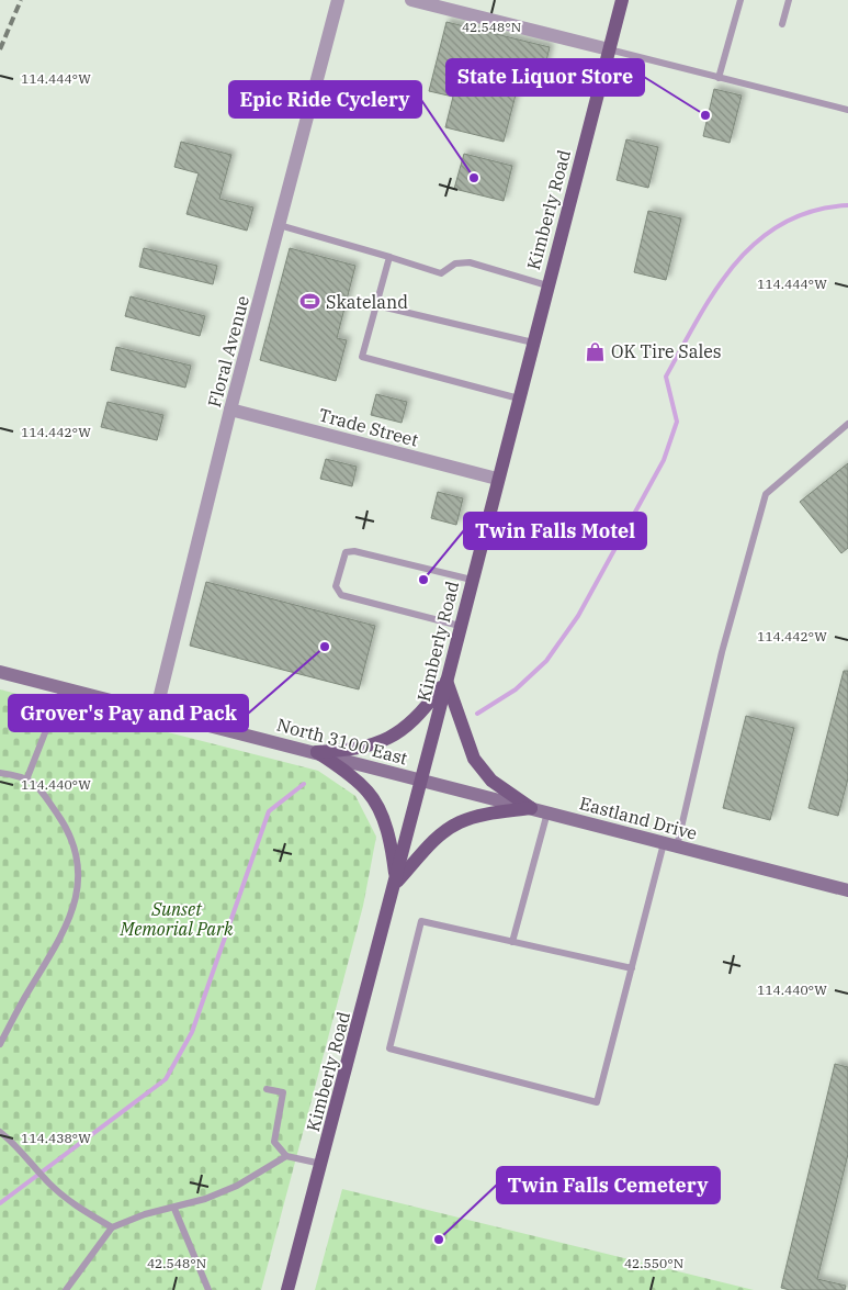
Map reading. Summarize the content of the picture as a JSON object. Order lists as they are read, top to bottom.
{
  "streets": {
    "main road": ["Kimberly Road", "North 3100 East", "Eastland Drive"],
    "street": ["Floral Avenue", "Trade Street"]
  },
  "crossings": [
    ["Kimberly Road", "Trade Street"],
    ["Kimberly Road", "North 3100 East"],
    ["Kimberly Road", "Eastland Drive"],
    ["Floral Avenue", "Trade Street"],
    ["Floral Avenue", "North 3100 East"],
    ["North 3100 East", "Eastland Drive"]
  ],
  "parks": ["Sunset Memorial Park"],
  "places": {
    "other": [
      "State Liquor Store",
      "Epic Ride Cyclery",
      "Twin Falls Motel",
      "Grover's Pay and Pack",
      "Twin Falls Cemetery"
    ],
    "sports": ["Skateland"],
    "shop": ["OK Tire Sales"]
  },
  "coordinates": [
    "42.548°N",
    "114.444°W",
    "114.442°W",
    "114.440°W",
    "114.438°W",
    "42.550°N"
  ]
}
